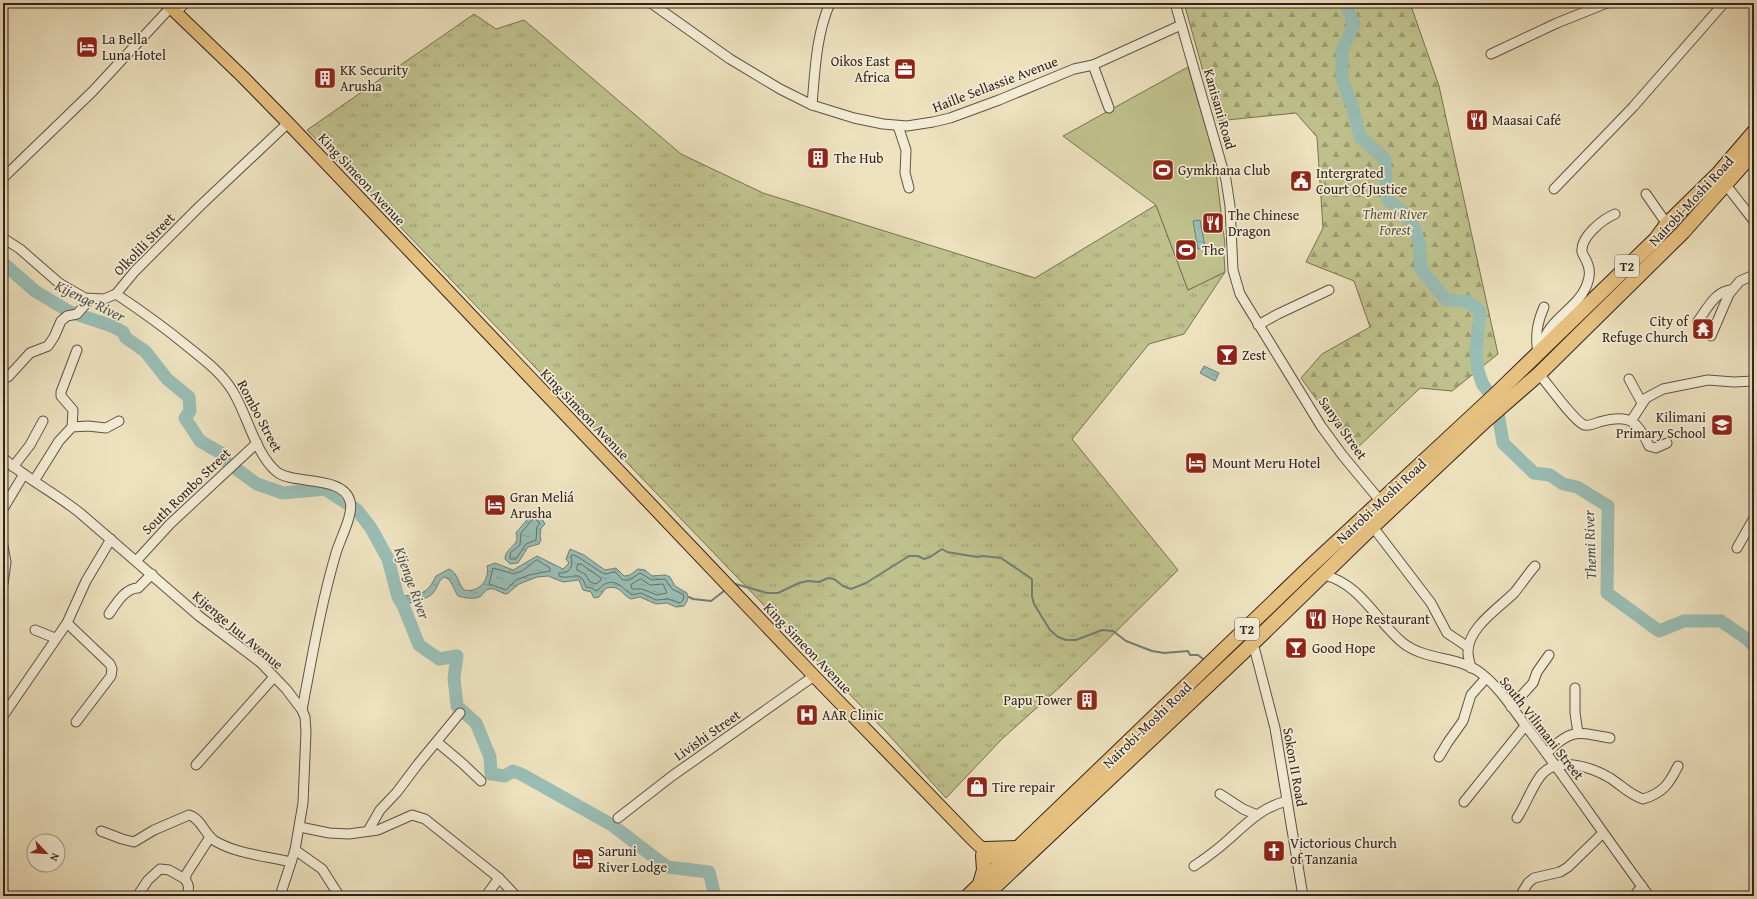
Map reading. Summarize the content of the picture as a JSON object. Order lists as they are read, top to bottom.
{
  "streets": {
    "highway": ["Nairobi-Moshi Road", "T2"],
    "main road": ["King Simeon Avenue"],
    "street": [
      "Haille Sellassie Avenue",
      "Kanisani Road",
      "Olkolili Street",
      "Rombo Street",
      "Sanya Street",
      "South Rombo Street",
      "Kijenge Juu Avenue",
      "South Vilimani Street",
      "Livishi Street",
      "Sokon II Road"
    ]
  },
  "crossings": [
    ["Haille Sellassie Avenue", "Kanisani Road"],
    ["Kanisani Road", "Sanya Street"],
    ["King Simeon Avenue", "Nairobi-Moshi Road"],
    ["King Simeon Avenue", "Olkolili Street"],
    ["King Simeon Avenue", "T2"],
    ["King Simeon Avenue", "Livishi Street"],
    ["Nairobi-Moshi Road", "T2"],
    ["Nairobi-Moshi Road", "Sanya Street"],
    ["Nairobi-Moshi Road", "South Vilimani Street"],
    ["Nairobi-Moshi Road", "Sokon II Road"],
    ["Olkolili Street", "Rombo Street"],
    ["Rombo Street", "South Rombo Street"],
    ["Rombo Street", "Kijenge Juu Avenue"],
    ["South Rombo Street", "Kijenge Juu Avenue"]
  ],
  "water": ["Kijenge River", "Themi River"],
  "parks": ["Themi River Forest"],
  "places": {
    "hotel": [
      "La Bella Luna Hotel",
      "Mount Meru Hotel",
      "Gran Meliá Arusha",
      "Saruni River Lodge"
    ],
    "office": ["Oikos East Africa"],
    "building": ["KK Security Arusha", "The Hub", "Papu Tower"],
    "restaurant": ["Maasai Café", "The Chinese Dragon", "Hope Restaurant"],
    "sports": ["Gymkhana Club", "The"],
    "public building": ["Intergrated Court Of Justice"],
    "temple": ["City of Refuge Church"],
    "bar": ["Zest", "Good Hope"],
    "school or university": ["Kilimani Primary School"],
    "hospital": ["AAR Clinic"],
    "shop": ["Tire repair"],
    "church": ["Victorious Church of Tanzania"]
  },
  "north": "bottom right"
}
